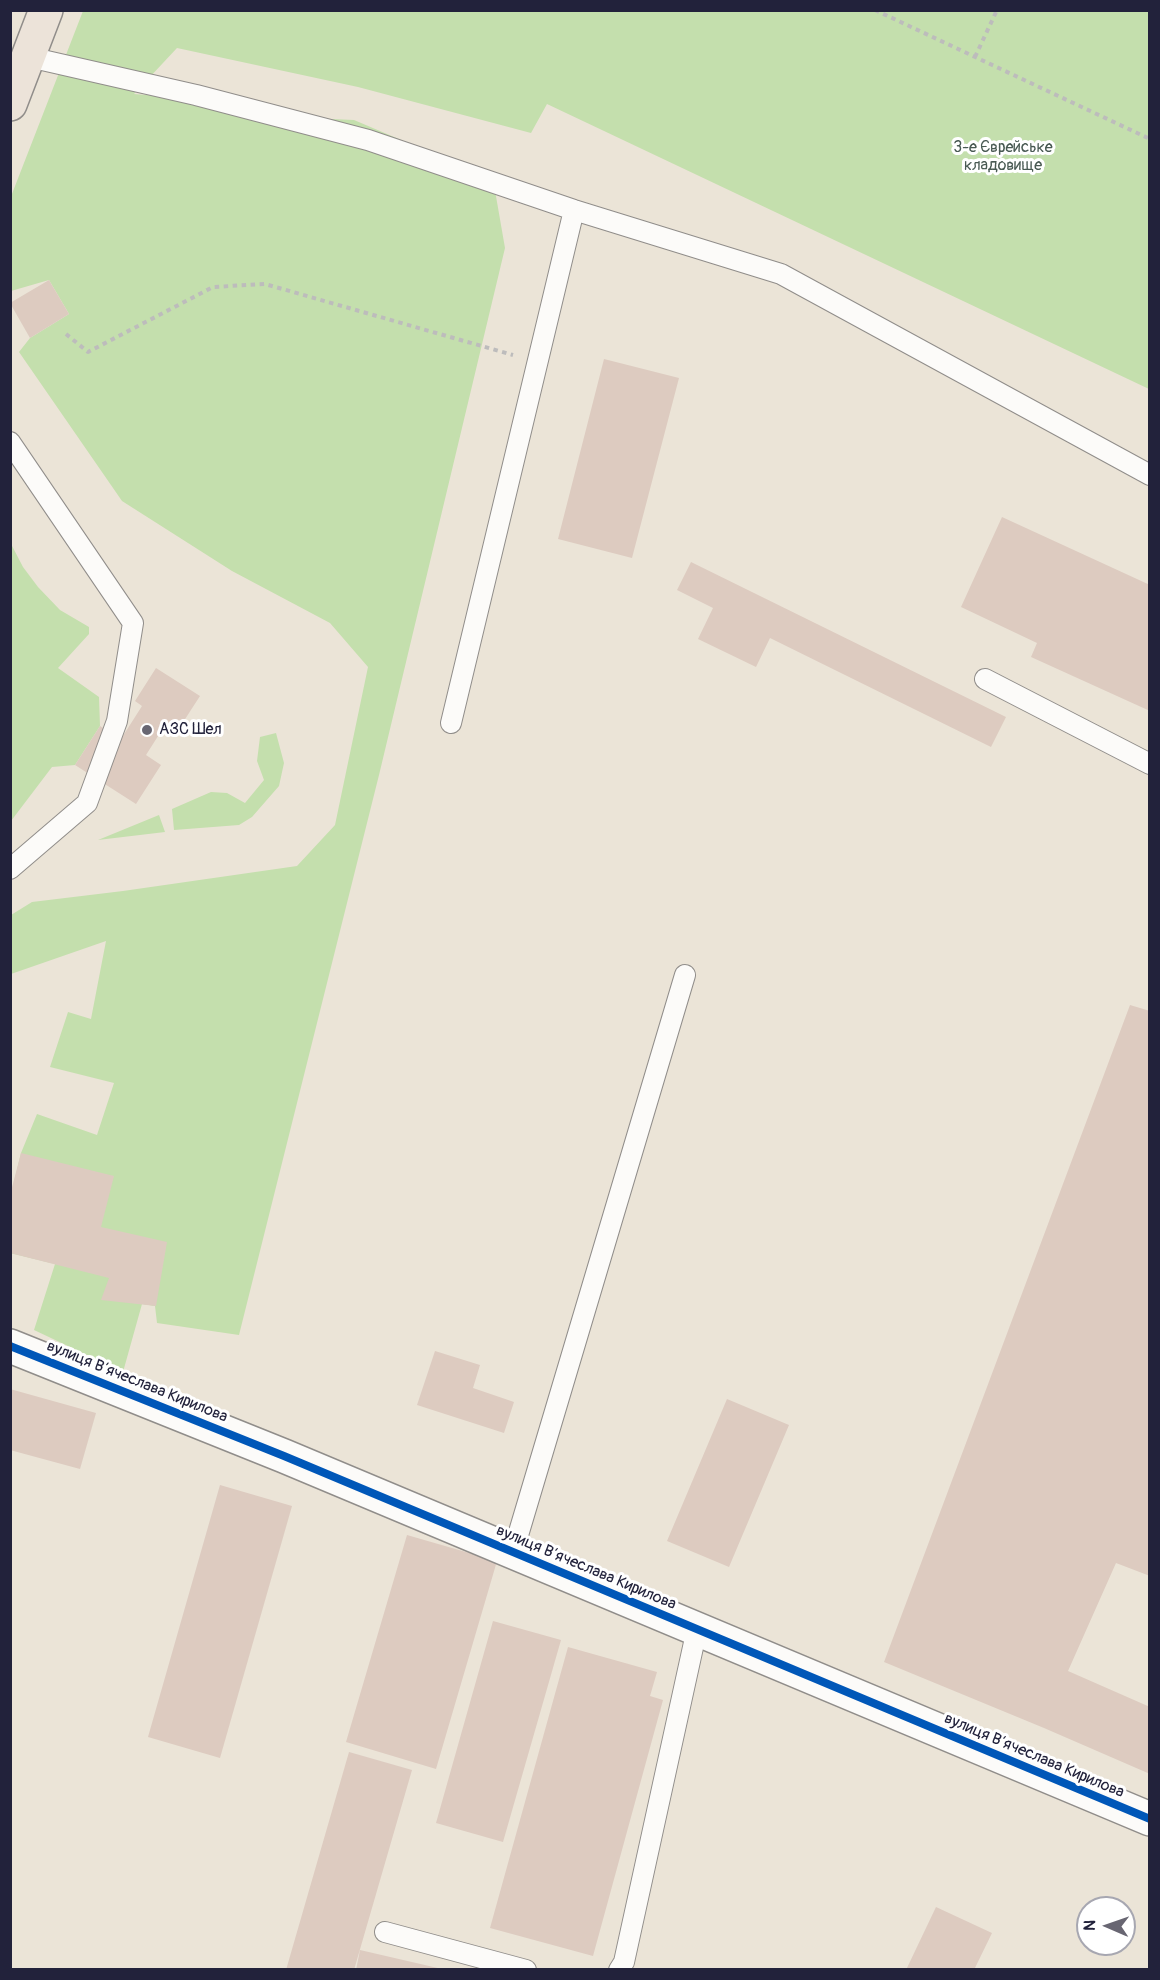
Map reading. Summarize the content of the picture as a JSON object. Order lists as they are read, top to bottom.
{
  "streets": {
    "street": ["вулиця Вʼячеслава Кирилова"]
  },
  "parks": ["3-е Єврейське кладовище"],
  "places": ["АЗС Шел"],
  "north": "left"
}
